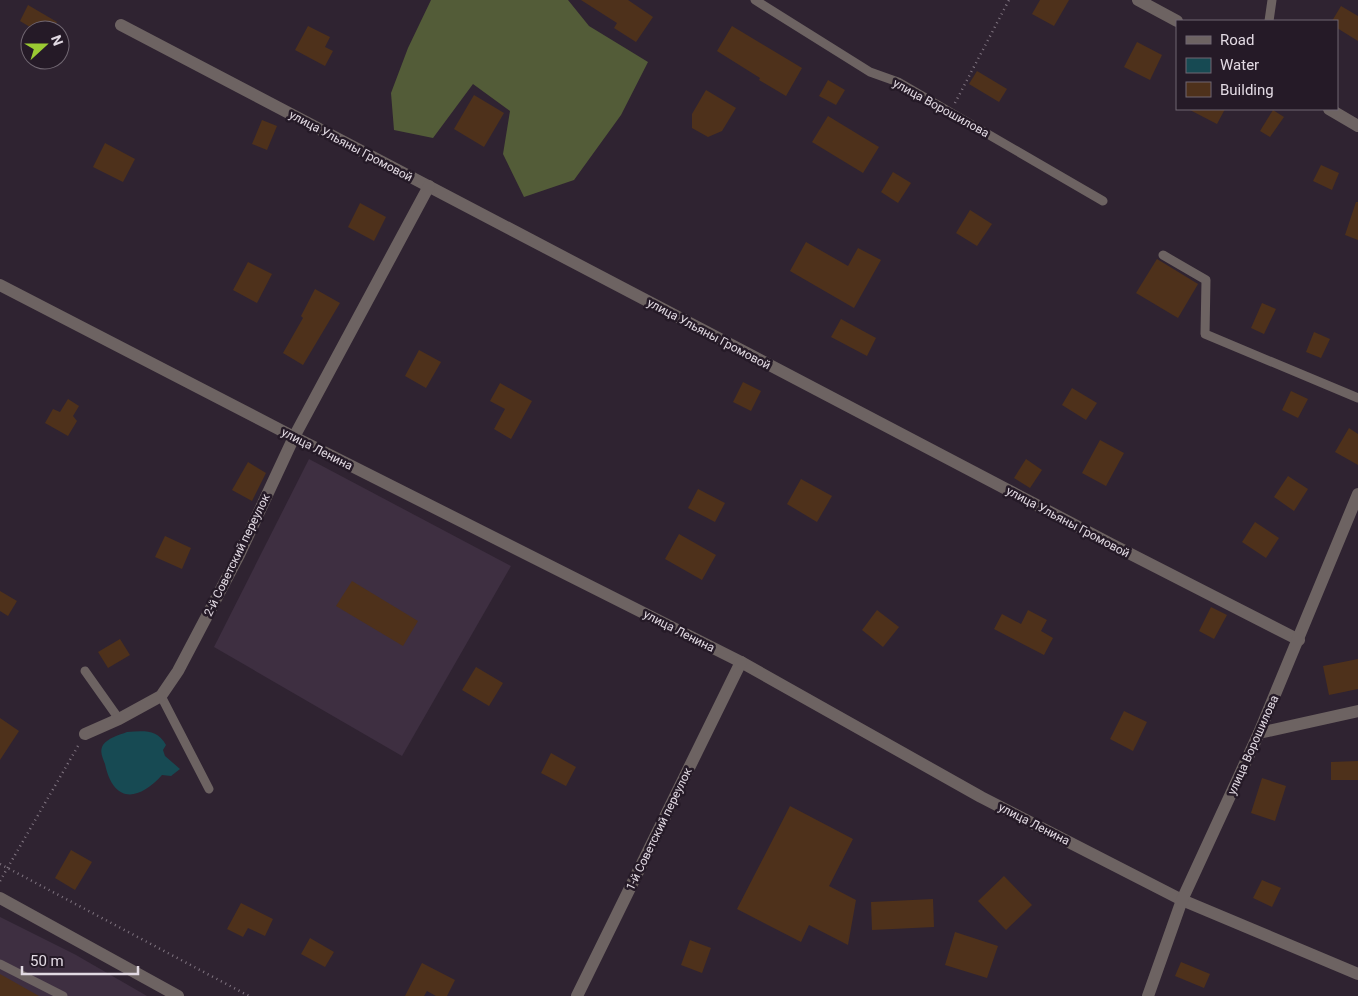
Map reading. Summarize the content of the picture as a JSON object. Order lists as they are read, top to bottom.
{
  "streets": {
    "street": [
      "улица Ворошилова",
      "улица Ульяны Громовой",
      "улица Ленина",
      "2-й Советский переулок",
      "1-й Советский переулок"
    ]
  },
  "crossings": [
    ["улица Ворошилова", "улица Ульяны Громовой"],
    ["улица Ворошилова", "улица Ленина"],
    ["улица Ульяны Громовой", "2-й Советский переулок"],
    ["улица Ленина", "2-й Советский переулок"],
    ["улица Ленина", "1-й Советский переулок"]
  ],
  "legend": ["Road", "Water", "Building"],
  "scale_bar": "50 m",
  "north": "right"
}
